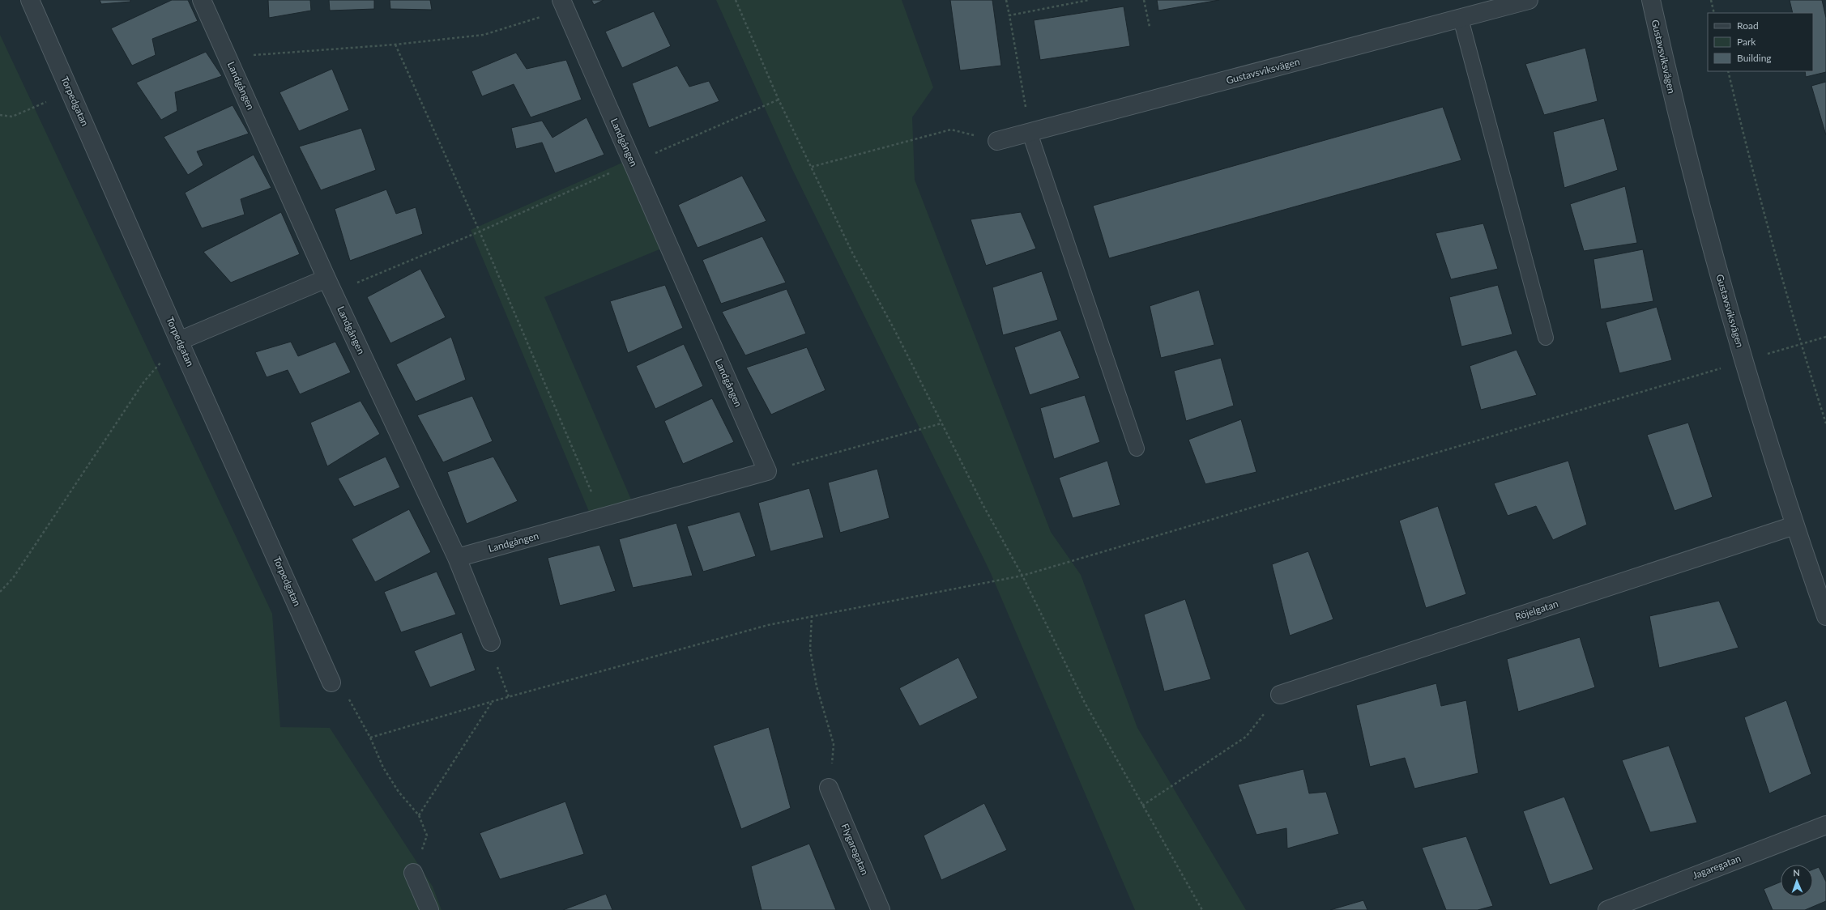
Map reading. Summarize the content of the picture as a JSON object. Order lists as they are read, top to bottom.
{
  "streets": {
    "street": [
      "Gustavsviksvägen",
      "Landgången",
      "Torpedgatan",
      "Röjelgatan",
      "Flygaregatan",
      "Jagaregatan"
    ]
  },
  "crossings": [
    ["Gustavsviksvägen", "Röjelgatan"]
  ],
  "legend": ["Road", "Park", "Building"],
  "north": "top"
}
